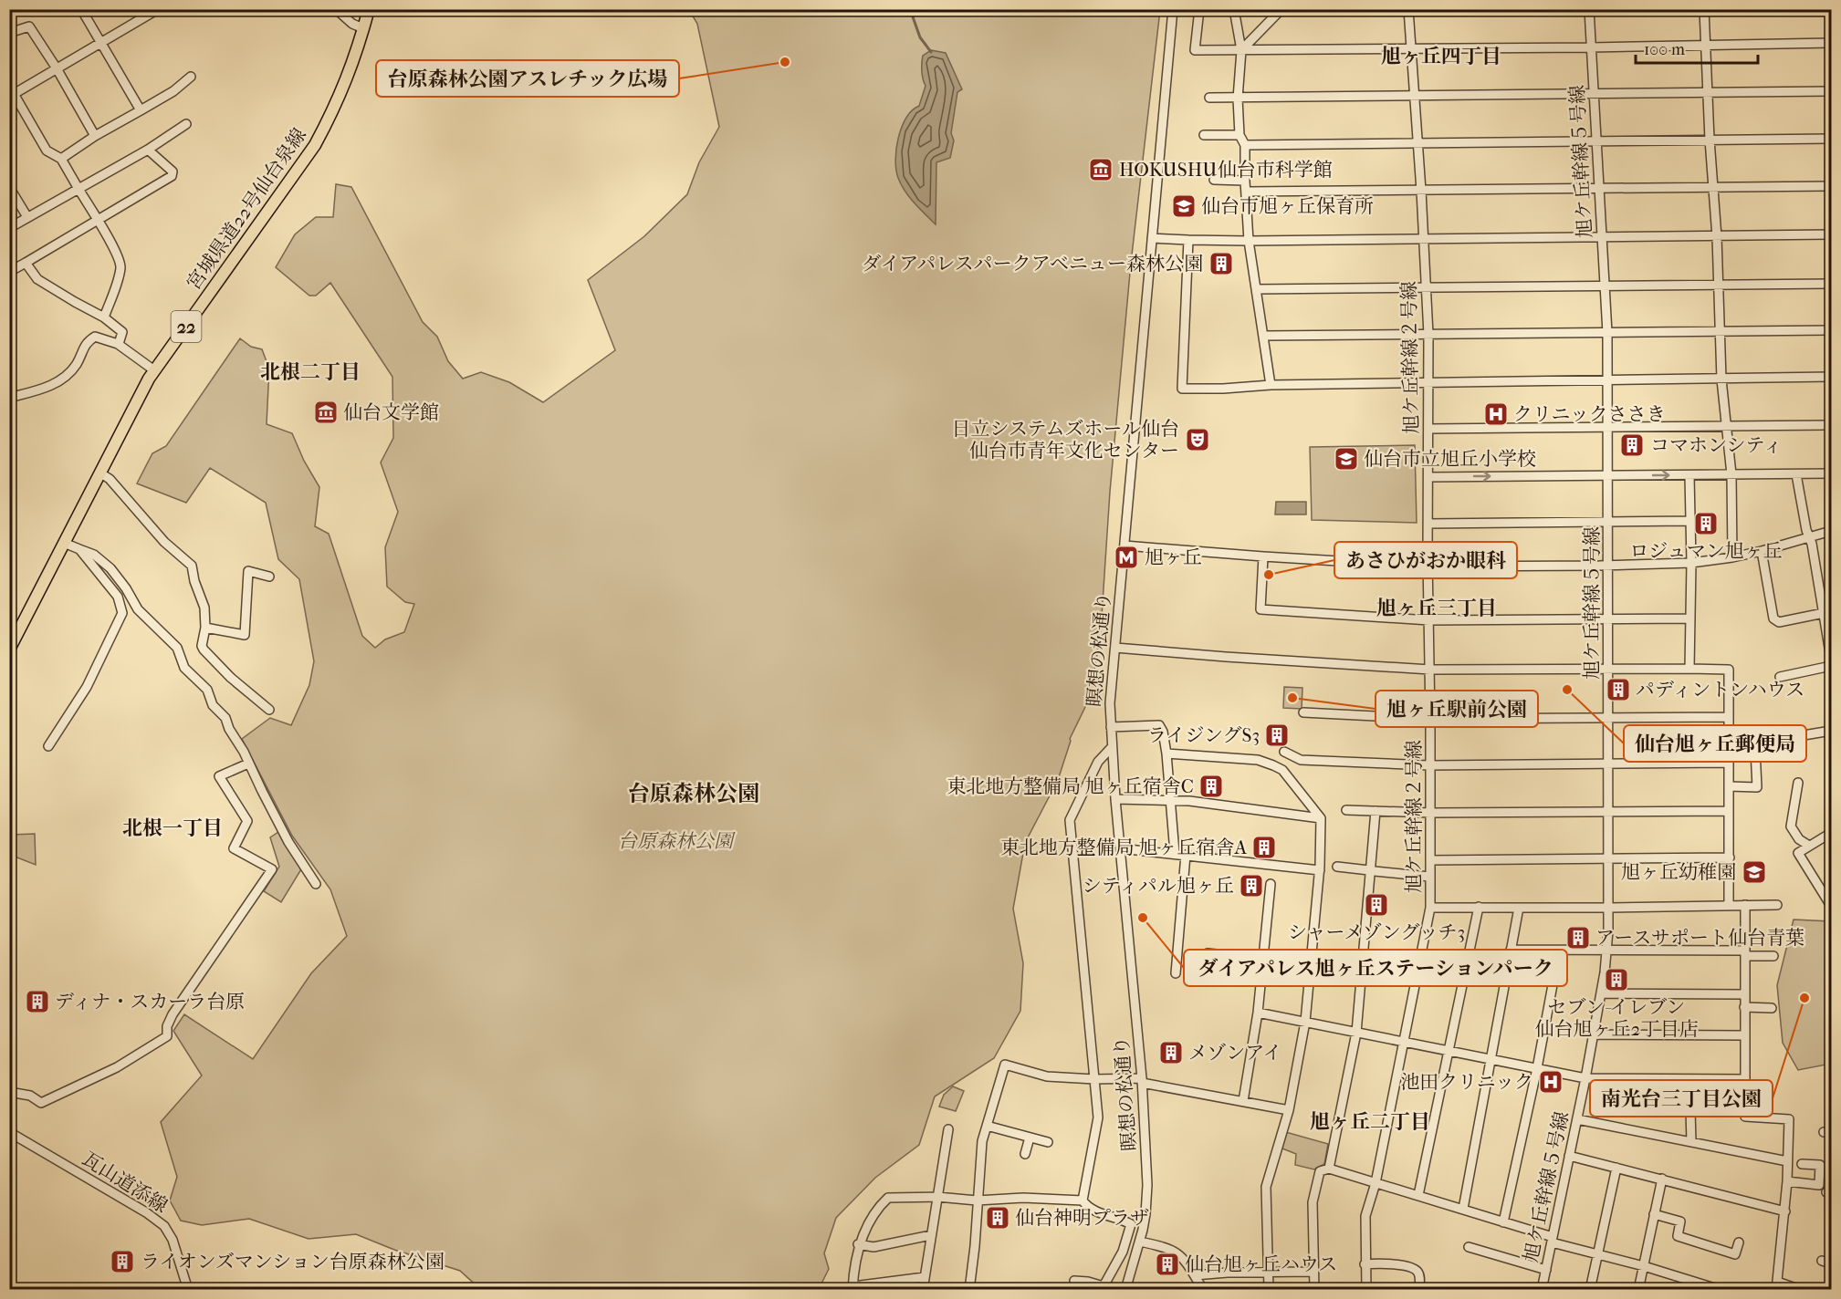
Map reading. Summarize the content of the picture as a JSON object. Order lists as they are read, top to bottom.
{
  "streets": {
    "main road": ["宮城県道22号仙台泉線", "22"],
    "street": [
      "旭ケ丘幹線５号線",
      "旭ケ丘幹線２号線",
      "瞑想の松通り",
      "瓦山道添線"
    ]
  },
  "districts": [
    "旭ヶ丘四丁目",
    "北根二丁目",
    "旭ヶ丘三丁目",
    "台原森林公園",
    "北根一丁目",
    "旭ヶ丘二丁目"
  ],
  "parks": ["台原森林公園"],
  "places": {
    "other": [
      "台原森林公園アスレチック広場",
      "あさひがおか眼科",
      "仙台旭ヶ丘郵便局",
      "旭ヶ丘駅前公園",
      "ダイアパレス旭ヶ丘ステーションパーク",
      "南光台三丁目公園"
    ],
    "museum": ["HOKUSHU仙台市科学館", "仙台文学館"],
    "school or university": ["仙台市旭ヶ丘保育所", "仙台市立旭丘小学校", "旭ヶ丘幼稚園"],
    "building": [
      "ダイアパレスパークアベニュー森林公園",
      "コマホンシティ",
      "ロジュマン旭ヶ丘",
      "パディントンハウス",
      "ライジングS3",
      "東北地方整備局 旭ヶ丘宿舎C",
      "東北地方整備局 旭ヶ丘宿舎A",
      "シティパル旭ヶ丘",
      "シャーメゾングッチ3",
      "アースサポート仙台青葉",
      "セブン-イレブン 仙台旭ヶ丘2丁目店",
      "ディナ・スカーラ台原",
      "メゾンアイ",
      "仙台神明プラザ",
      "ライオンズマンション台原森林公園",
      "仙台旭ヶ丘ハウス"
    ],
    "hospital": ["クリニックささき", "池田クリニック"],
    "theatre": ["日立システムズホール仙台 仙台市青年文化センター"],
    "metro station": ["旭ヶ丘"]
  },
  "scale_bar": "100 m"
}
